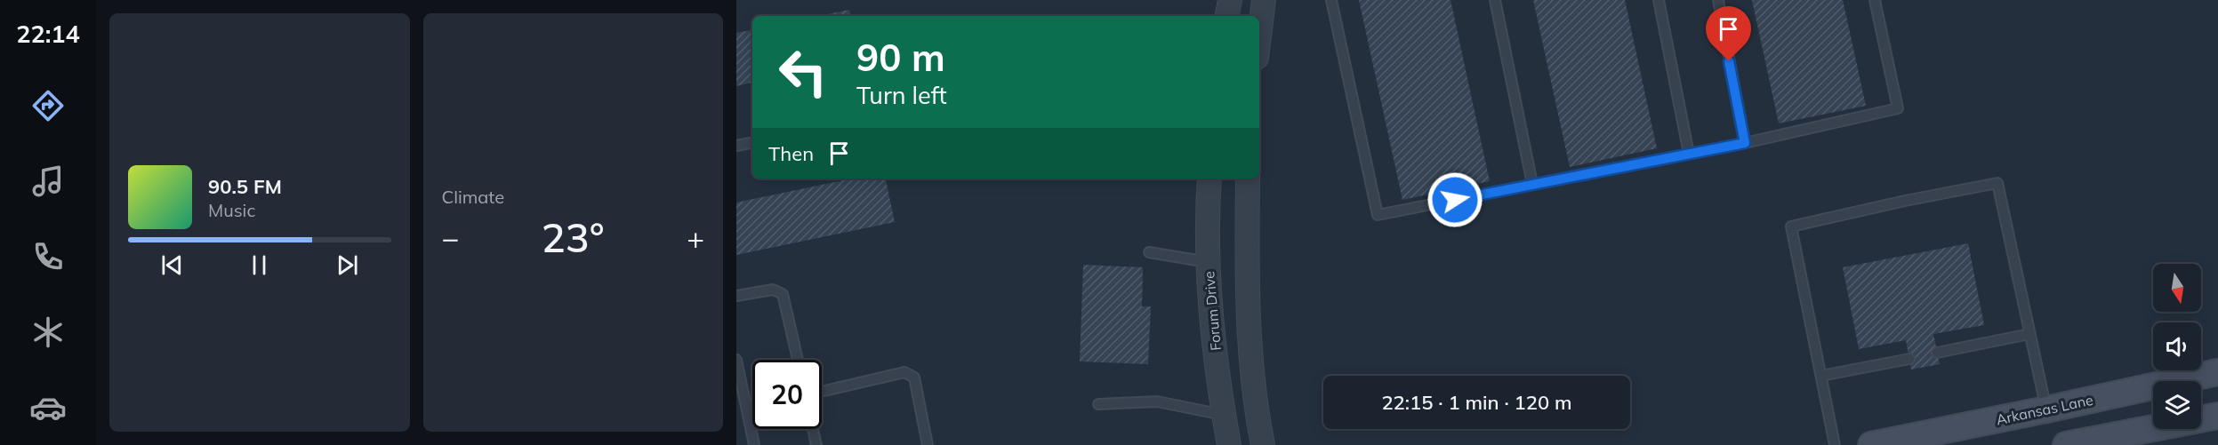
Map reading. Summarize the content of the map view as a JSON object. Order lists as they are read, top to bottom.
{
  "streets": {
    "main road": ["Arkansas Lane"],
    "street": ["Forum Drive"]
  },
  "north": "bottom",
  "page": {
    "tabs": "22:14",
    "tile": "Climate",
    "turn": ["90 m", "Turn left"],
    "then": "Then",
    "song": ["90.5 FM", "Music"],
    "heat": ["−", "23°", "+"],
    "limit": "20",
    "trip": "22:15 · 1 min · 120 m"
  }
}
